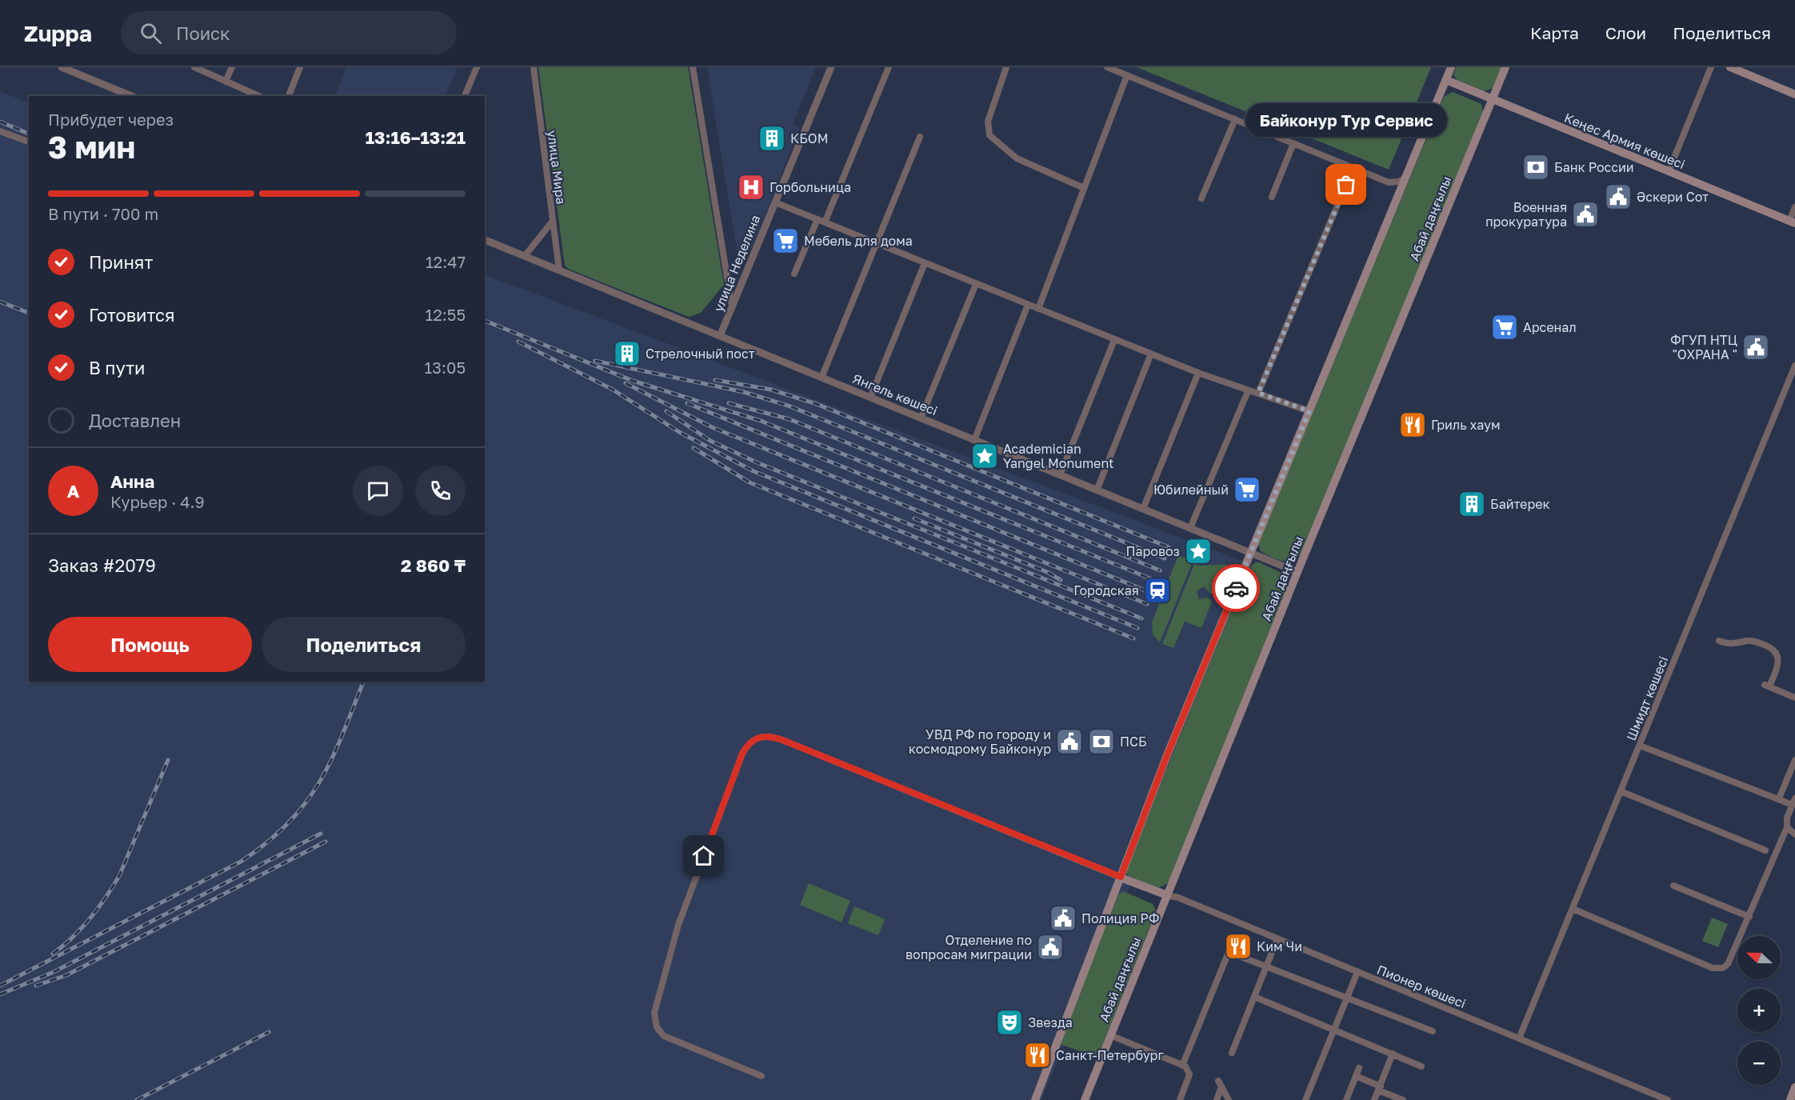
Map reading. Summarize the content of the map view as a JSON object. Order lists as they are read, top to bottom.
{
  "streets": {
    "main road": ["Кеңес Армия көшесі", "Абай даңғылы"],
    "street": [
      "улица Мира",
      "улица Неделина",
      "Янгель көшесі",
      "Шмидт көшесі",
      "Пионер көшесі"
    ]
  },
  "crossings": [
    ["Кеңес Армия көшесі", "Абай даңғылы"],
    ["улица Мира", "Янгель көшесі"],
    ["Абай даңғылы", "Янгель көшесі"],
    ["Абай даңғылы", "Пионер көшесі"],
    ["улица Неделина", "Янгель көшесі"],
    ["Шмидт көшесі", "Пионер көшесі"]
  ],
  "places": {
    "building": ["КБОМ", "Стрелочный пост", "Байтерек"],
    "bank": ["Банк России", "ПСБ"],
    "other": ["Байконур Тур Сервис"],
    "hospital": ["Горбольница"],
    "public building": [
      "Әскери Сот",
      "Военная прокуратура",
      "ФГУП НТЦ \"ОХРАНА \"",
      "УВД РФ по городу и космодрому Байконур",
      "Полиция РФ",
      "Отделение по вопросам миграции"
    ],
    "supermarket": ["Мебель для дома", "Арсенал", "Юбилейный"],
    "restaurant": ["Гриль хаум", "Ким Чи", "Санкт-Петербург"],
    "place": ["Academician Yangel Monument", "Паровоз"],
    "station": ["Городская"],
    "theatre": ["Звезда"]
  },
  "north": "left",
  "page": {
    "header": "Zuppa",
    "search": "Поиск",
    "nav": ["Карта", "Слои", "Поделиться"],
    "heading": ["3 мин", "Прибудет через", "13:16–13:21"],
    "panel": [
      "Анна",
      "Курьер · 4.9",
      "Заказ #2079",
      "2 860 ₸"
    ],
    "bubble": "Байконур Тур Сервис",
    "bar": "В пути · 700 m",
    "list": [
      ["Принят", "12:47"],
      ["Готовится", "12:55"],
      ["В пути", "13:05"],
      "Доставлен"
    ],
    "round": "А",
    "buttons": ["Помощь", "Поделиться"],
    "map_buttons": ["+", "−"]
  }
}
